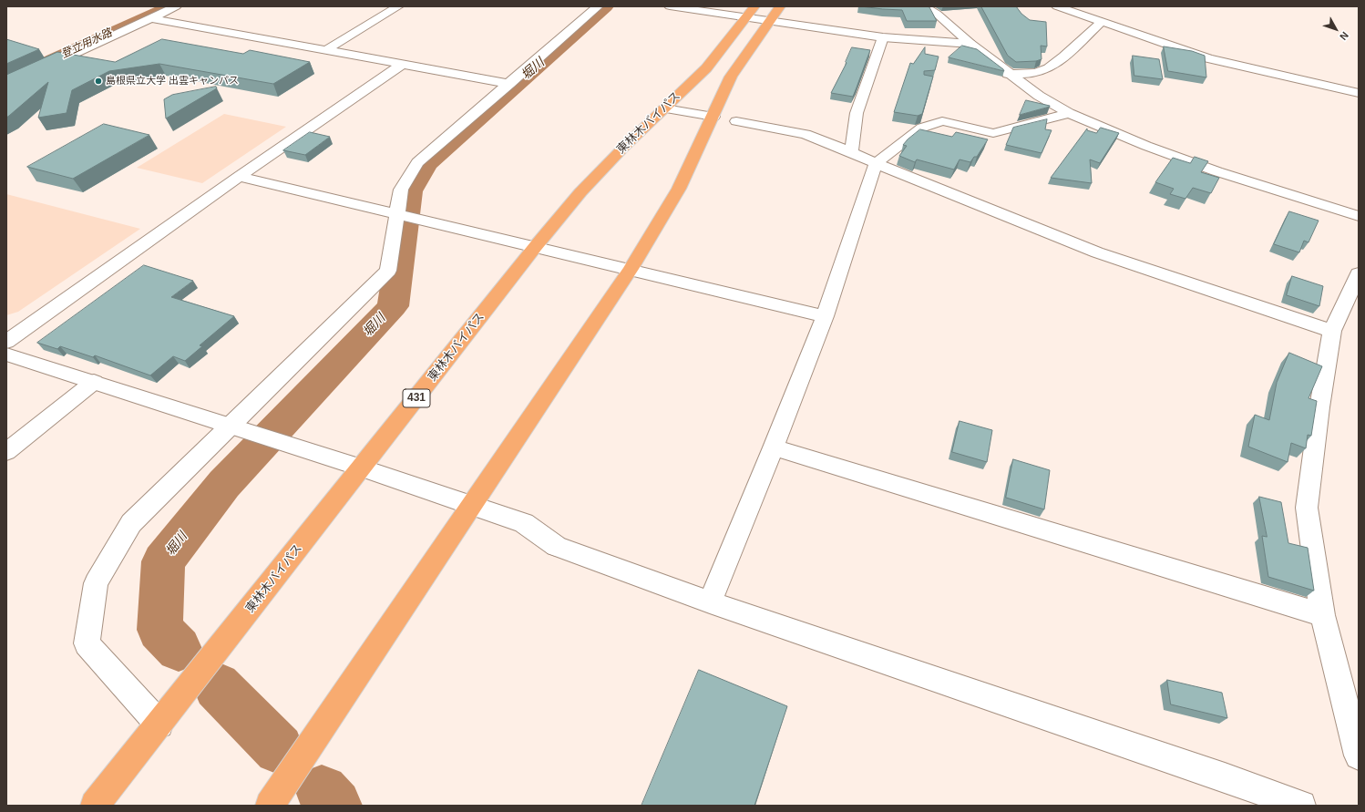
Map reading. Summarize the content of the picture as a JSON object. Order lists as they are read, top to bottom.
{
  "streets": {
    "highway": ["東林木バイパス", "431"]
  },
  "water": ["登立用水路", "堀川"],
  "places": ["島根県立大学 出雲キャンパス"],
  "north": "bottom right"
}
